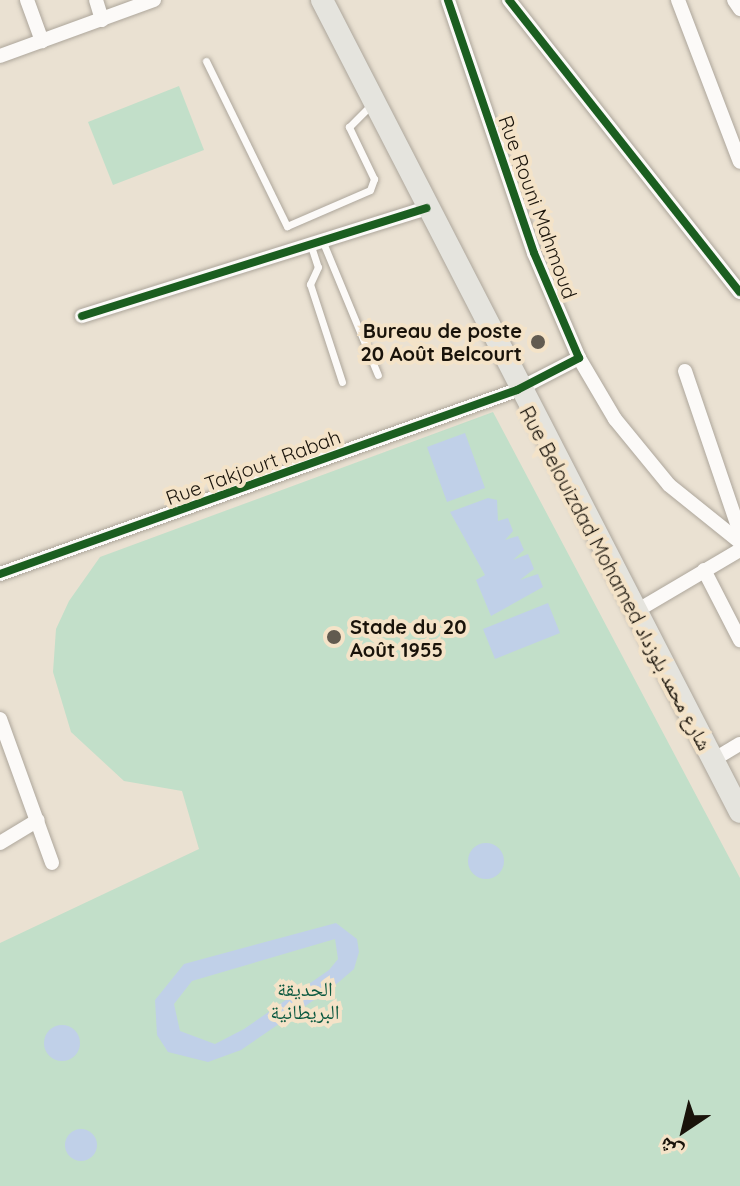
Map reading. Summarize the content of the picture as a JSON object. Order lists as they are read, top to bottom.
{
  "streets": {
    "main road": ["Rue Belouizdad Mohamed شارع محمد بلوزداد"],
    "street": ["Rue Rouni Mahmoud", "Rue Takjourt Rabah"]
  },
  "crossings": [
    ["Rue Takjourt Rabah", "Rue Belouizdad Mohamed شارع محمد بلوزداد"]
  ],
  "parks": ["الحديقة البريطانية"],
  "places": ["Bureau de poste 20 Août Belcourt", "Stade du 20 Août 1955"],
  "north": "bottom left"
}
